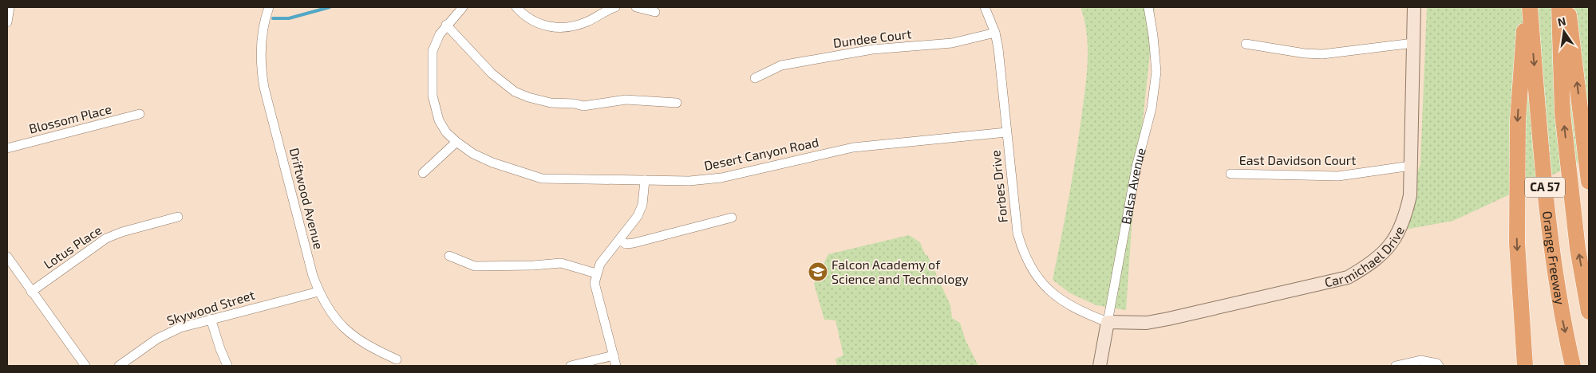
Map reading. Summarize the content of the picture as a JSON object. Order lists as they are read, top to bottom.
{
  "streets": {
    "highway": ["CA 57", "Orange Freeway"],
    "street": [
      "Dundee Court",
      "Blossom Place",
      "Desert Canyon Road",
      "East Davidson Court",
      "Forbes Drive",
      "Balsa Avenue",
      "Driftwood Avenue",
      "Lotus Place",
      "Carmichael Drive",
      "Skywood Street"
    ]
  },
  "crossings": [
    ["Dundee Court", "Forbes Drive"],
    ["Desert Canyon Road", "Forbes Drive"],
    ["East Davidson Court", "Carmichael Drive"],
    ["Forbes Drive", "Balsa Avenue"],
    ["Forbes Drive", "Carmichael Drive"],
    ["Balsa Avenue", "Carmichael Drive"],
    ["Driftwood Avenue", "Skywood Street"]
  ],
  "places": {
    "school or university": ["Falcon Academy of Science and Technology"]
  },
  "north": "top"
}
